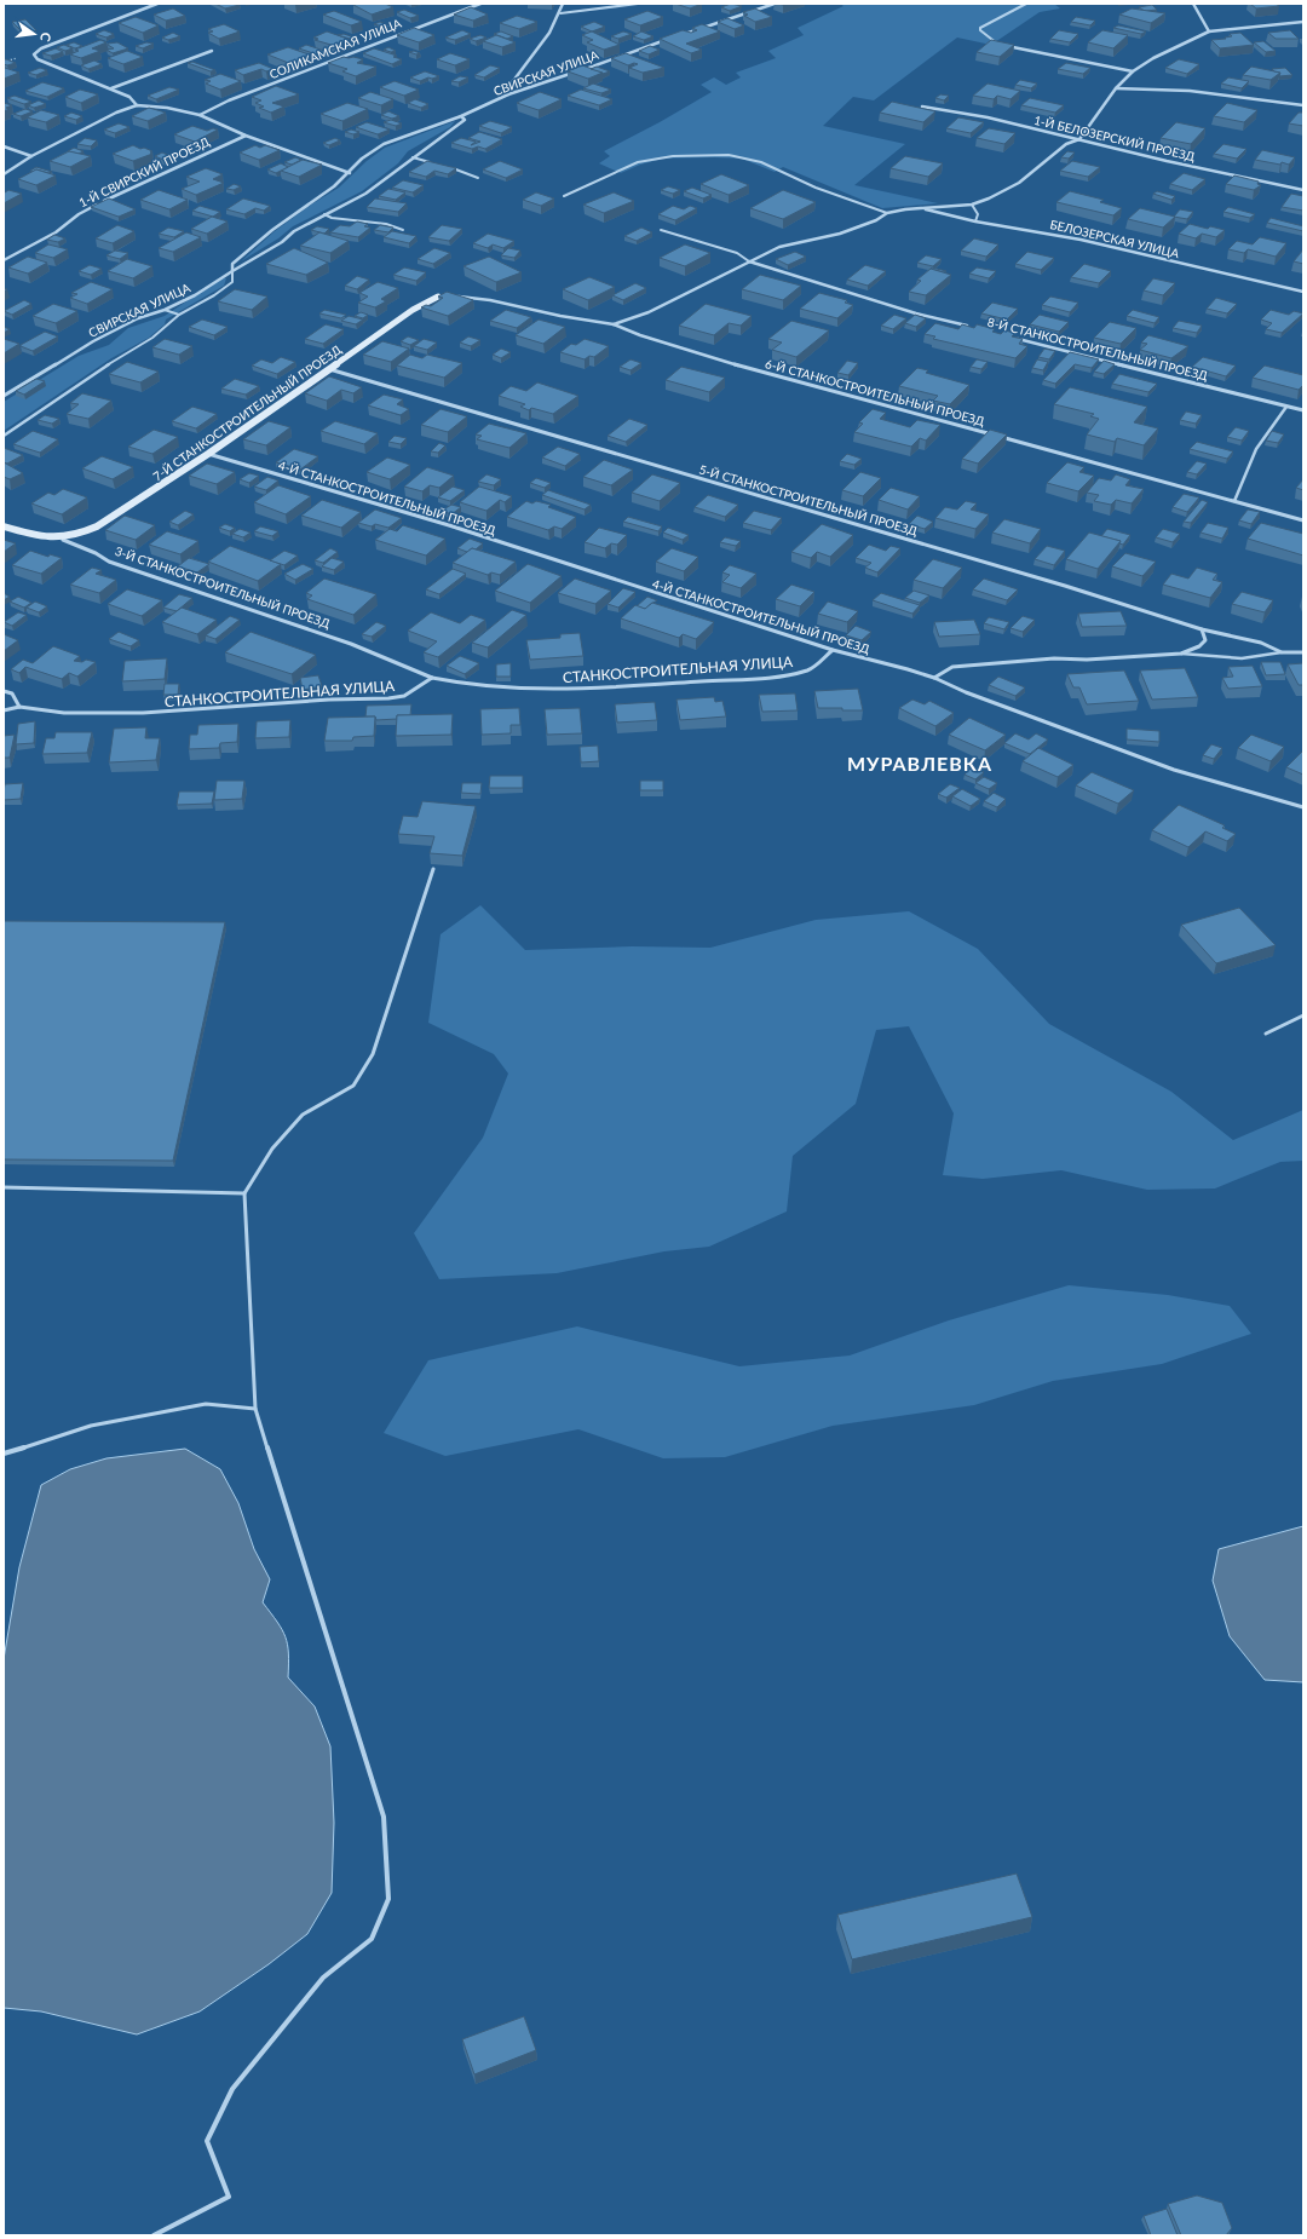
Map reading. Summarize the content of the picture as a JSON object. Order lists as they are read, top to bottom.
{
  "streets": {
    "street": [
      "СОЛИКАМСКАЯ УЛИЦА",
      "СВИРСКАЯ УЛИЦА",
      "1-Й БЕЛОЗЕРСКИЙ ПРОЕЗД",
      "1-Й СВИРСКИЙ ПРОЕЗД",
      "БЕЛОЗЕРСКАЯ УЛИЦА",
      "8-Й СТАНКОСТРОИТЕЛЬНЫЙ ПРОЕЗД",
      "6-Й СТАНКОСТРОИТЕЛЬНЫЙ ПРОЕЗД",
      "7-Й СТАНКОСТРОИТЕЛЬНЫЙ ПРОЕЗД",
      "4-Й СТАНКОСТРОИТЕЛЬНЫЙ ПРОЕЗД",
      "5-Й СТАНКОСТРОИТЕЛЬНЫЙ ПРОЕЗД",
      "3-Й СТАНКОСТРОИТЕЛЬНЫЙ ПРОЕЗД",
      "СТАНКОСТРОИТЕЛЬНАЯ УЛИЦА"
    ]
  },
  "crossings": [
    ["7-Й СТАНКОСТРОИТЕЛЬНЫЙ ПРОЕЗД", "4-Й СТАНКОСТРОИТЕЛЬНЫЙ ПРОЕЗД"],
    ["7-Й СТАНКОСТРОИТЕЛЬНЫЙ ПРОЕЗД", "5-Й СТАНКОСТРОИТЕЛЬНЫЙ ПРОЕЗД"],
    ["7-Й СТАНКОСТРОИТЕЛЬНЫЙ ПРОЕЗД", "3-Й СТАНКОСТРОИТЕЛЬНЫЙ ПРОЕЗД"],
    ["4-Й СТАНКОСТРОИТЕЛЬНЫЙ ПРОЕЗД", "СТАНКОСТРОИТЕЛЬНАЯ УЛИЦА"],
    ["3-Й СТАНКОСТРОИТЕЛЬНЫЙ ПРОЕЗД", "СТАНКОСТРОИТЕЛЬНАЯ УЛИЦА"]
  ],
  "districts": ["МУРАВЛЕВКА"],
  "north": "right"
}
